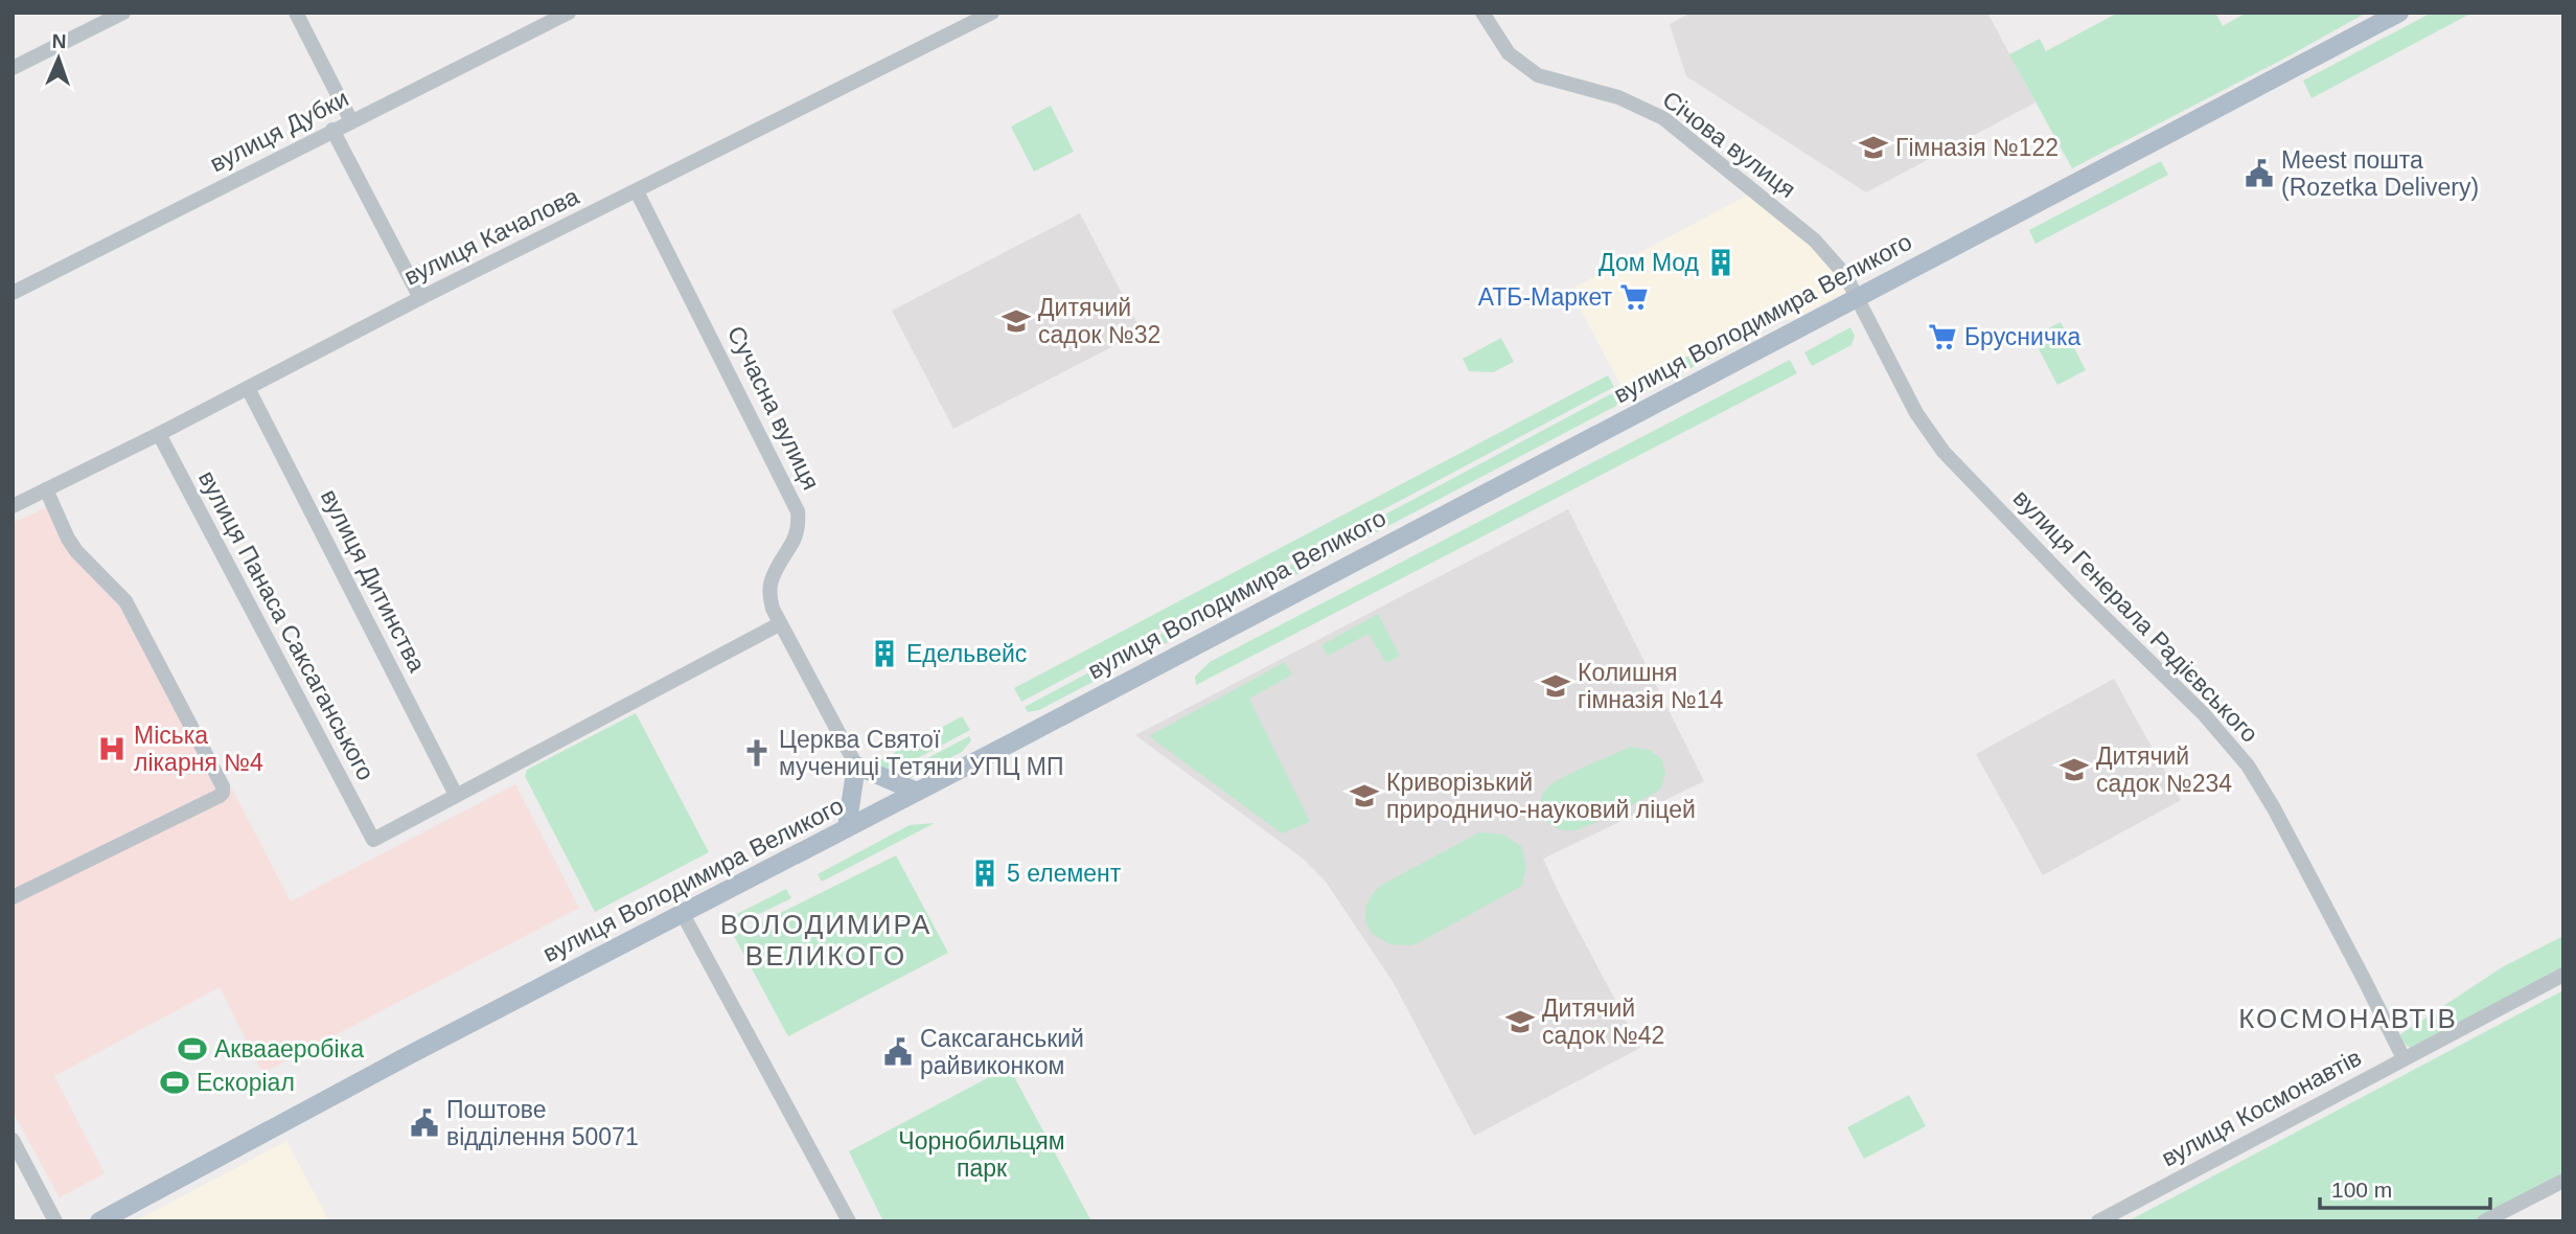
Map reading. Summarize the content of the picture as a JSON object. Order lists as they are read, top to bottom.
{
  "streets": {
    "main road": ["вулиця Володимира Великого"],
    "street": [
      "вулиця Дубки",
      "Січова вулиця",
      "вулиця Качалова",
      "Сучасна вулиця",
      "вулиця Дитинства",
      "вулиця Генерала Радієвського",
      "вулиця Панаса Саксаганського",
      "вулиця Космонавтів"
    ]
  },
  "crossings": [
    ["Січова вулиця", "вулиця Володимира Великого"],
    ["Січова вулиця", "вулиця Генерала Радієвського"],
    ["вулиця Качалова", "Сучасна вулиця"],
    ["вулиця Качалова", "вулиця Дитинства"],
    ["вулиця Качалова", "вулиця Панаса Саксаганського"],
    ["вулиця Володимира Великого", "вулиця Генерала Радієвського"],
    ["вулиця Дитинства", "вулиця Панаса Саксаганського"],
    ["вулиця Генерала Радієвського", "вулиця Космонавтів"]
  ],
  "districts": ["ВОЛОДИМИРА ВЕЛИКОГО", "КОСМОНАВТІВ"],
  "parks": ["Чорнобильцям парк"],
  "places": {
    "school or university": [
      "Гімназія №122",
      "Дитячий садок №32",
      "Колишня гімназія №14",
      "Дитячий садок №234",
      "Криворізький природничо-науковий ліцей",
      "Дитячий садок №42"
    ],
    "public building": ["Meest пошта (Rozetka Delivery)", "Саксаганський райвиконком", "Поштове відділення 50071"],
    "building": ["Дом Мод", "Едельвейс", "5 елемент"],
    "supermarket": ["АТБ-Маркет", "Брусничка"],
    "hospital": ["Міська лікарня №4"],
    "church": ["Церква Святої мучениці Тетяни УПЦ МП"],
    "sports": ["Аквааеробіка", "Ескоріал"]
  },
  "scale_bar": "100 m",
  "north": "top"
}
